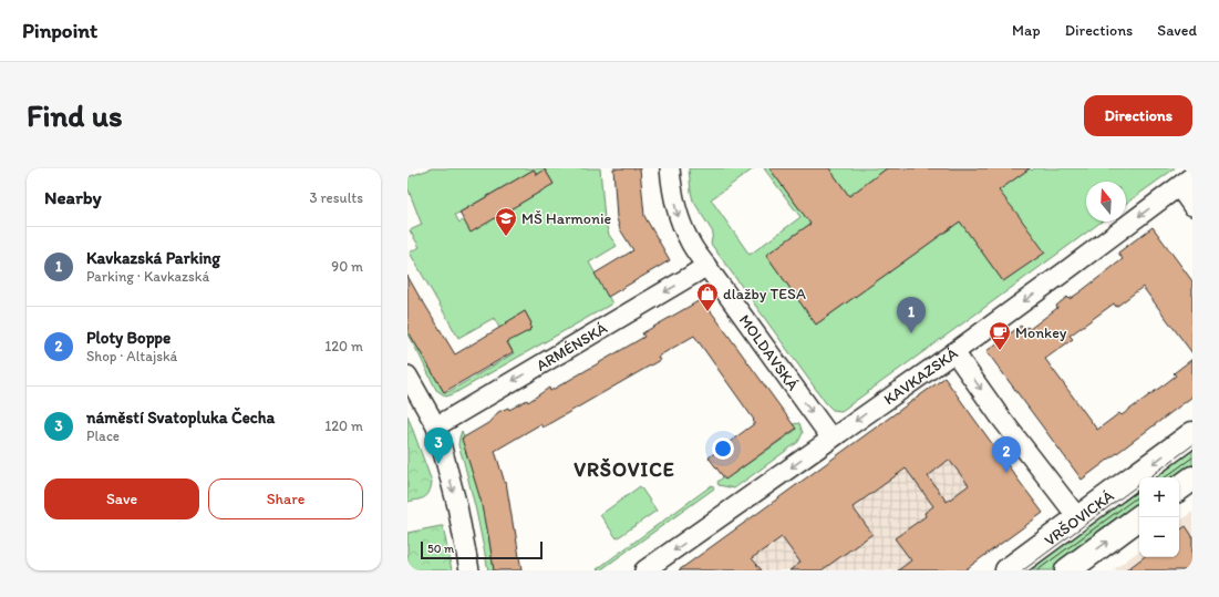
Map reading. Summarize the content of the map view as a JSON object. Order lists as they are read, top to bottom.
{
  "streets": {
    "main road": ["VRŠOVICKÁ"],
    "street": ["ARMÉNSKÁ", "MOLDAVSKÁ", "KAVKAZSKÁ"]
  },
  "crossings": [
    ["ARMÉNSKÁ", "MOLDAVSKÁ"],
    ["MOLDAVSKÁ", "KAVKAZSKÁ"]
  ],
  "one_way": ["ARMÉNSKÁ", "MOLDAVSKÁ", "KAVKAZSKÁ"],
  "districts": ["VRŠOVICE"],
  "places": {
    "school or university": ["MŠ Harmonie"],
    "shop": ["dlažby TESA"],
    "cafe": ["Monkey"]
  },
  "scale_bar": "50 m",
  "north": "top",
  "page": {
    "header": "Pinpoint",
    "nav": ["Map", "Directions", "Saved"],
    "buttons": [
      "Directions",
      ["Save", "Share"]
    ],
    "title": "Find us",
    "heading": ["Nearby", "3 results"],
    "list": [
      {
        "mark": "1",
        "name": "Kavkazská Parking",
        "note": "Parking · Kavkazská",
        "value": "90 m"
      },
      {
        "mark": "2",
        "name": "Ploty Boppe",
        "note": "Shop · Altajská",
        "value": "120 m"
      },
      {
        "mark": "3",
        "name": "náměstí Svatopluka Čecha",
        "note": "Place",
        "value": "120 m"
      }
    ],
    "pins": ["1", "3", "2"],
    "map_buttons": ["+", "−"],
    "scale": "50 m"
  }
}
